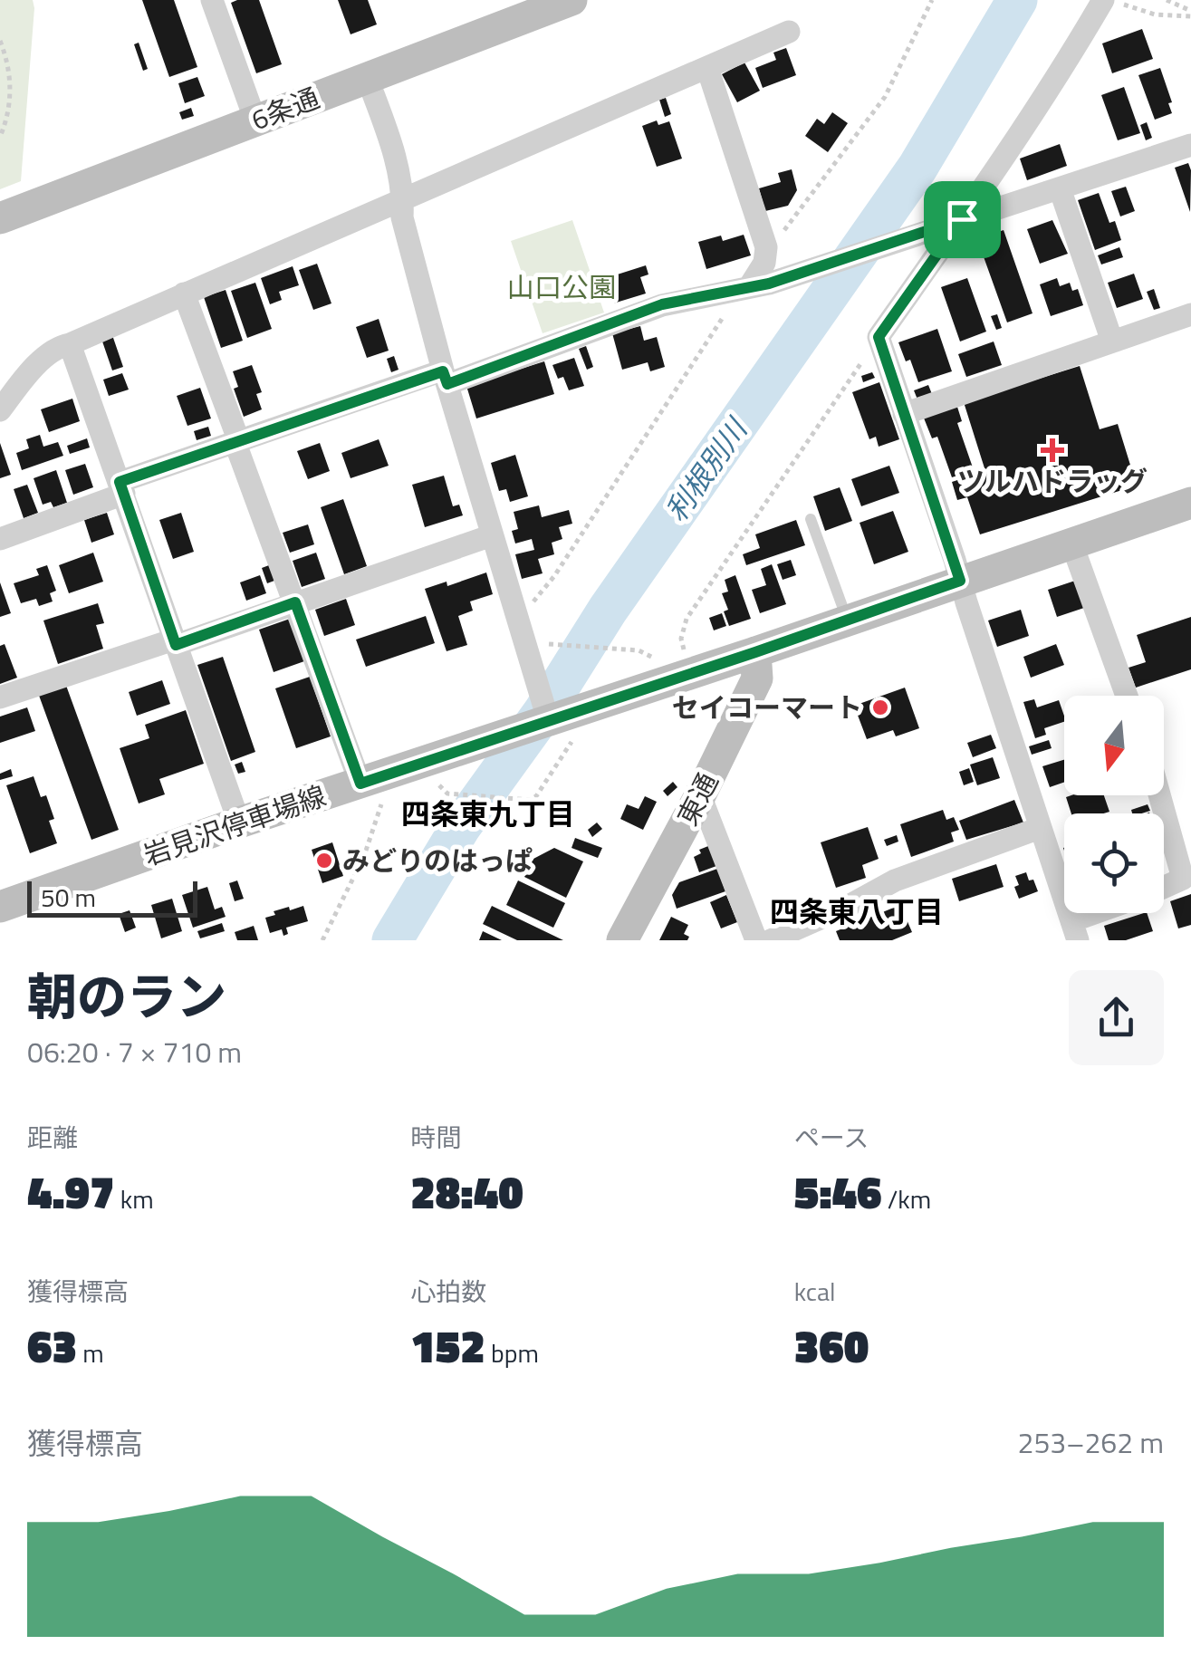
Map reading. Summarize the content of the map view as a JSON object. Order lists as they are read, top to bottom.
{
  "streets": {
    "main road": ["6条通", "東通", "岩見沢停車場線"]
  },
  "crossings": [
    ["東通", "岩見沢停車場線"]
  ],
  "districts": ["四条東九丁目", "四条東八丁目"],
  "water": ["利根別川"],
  "parks": ["山口公園"],
  "places": {
    "health": ["ツルハドラッグ"],
    "other": ["セイコーマート", "みどりのはっぱ"]
  },
  "scale_bar": "50 m",
  "north": "bottom",
  "page": {
    "scale": "50 m",
    "heading": ["朝のラン", "06:20 · 7 × 710 m"],
    "stats": [
      ["距離", "4.97 km"],
      ["時間", "28:40"],
      ["ペース", "5:46 /km"],
      ["獲得標高", "63 m"],
      ["心拍数", "152 bpm"],
      ["kcal", "360"]
    ],
    "chart": ["獲得標高", "253–262 m"]
  }
}
